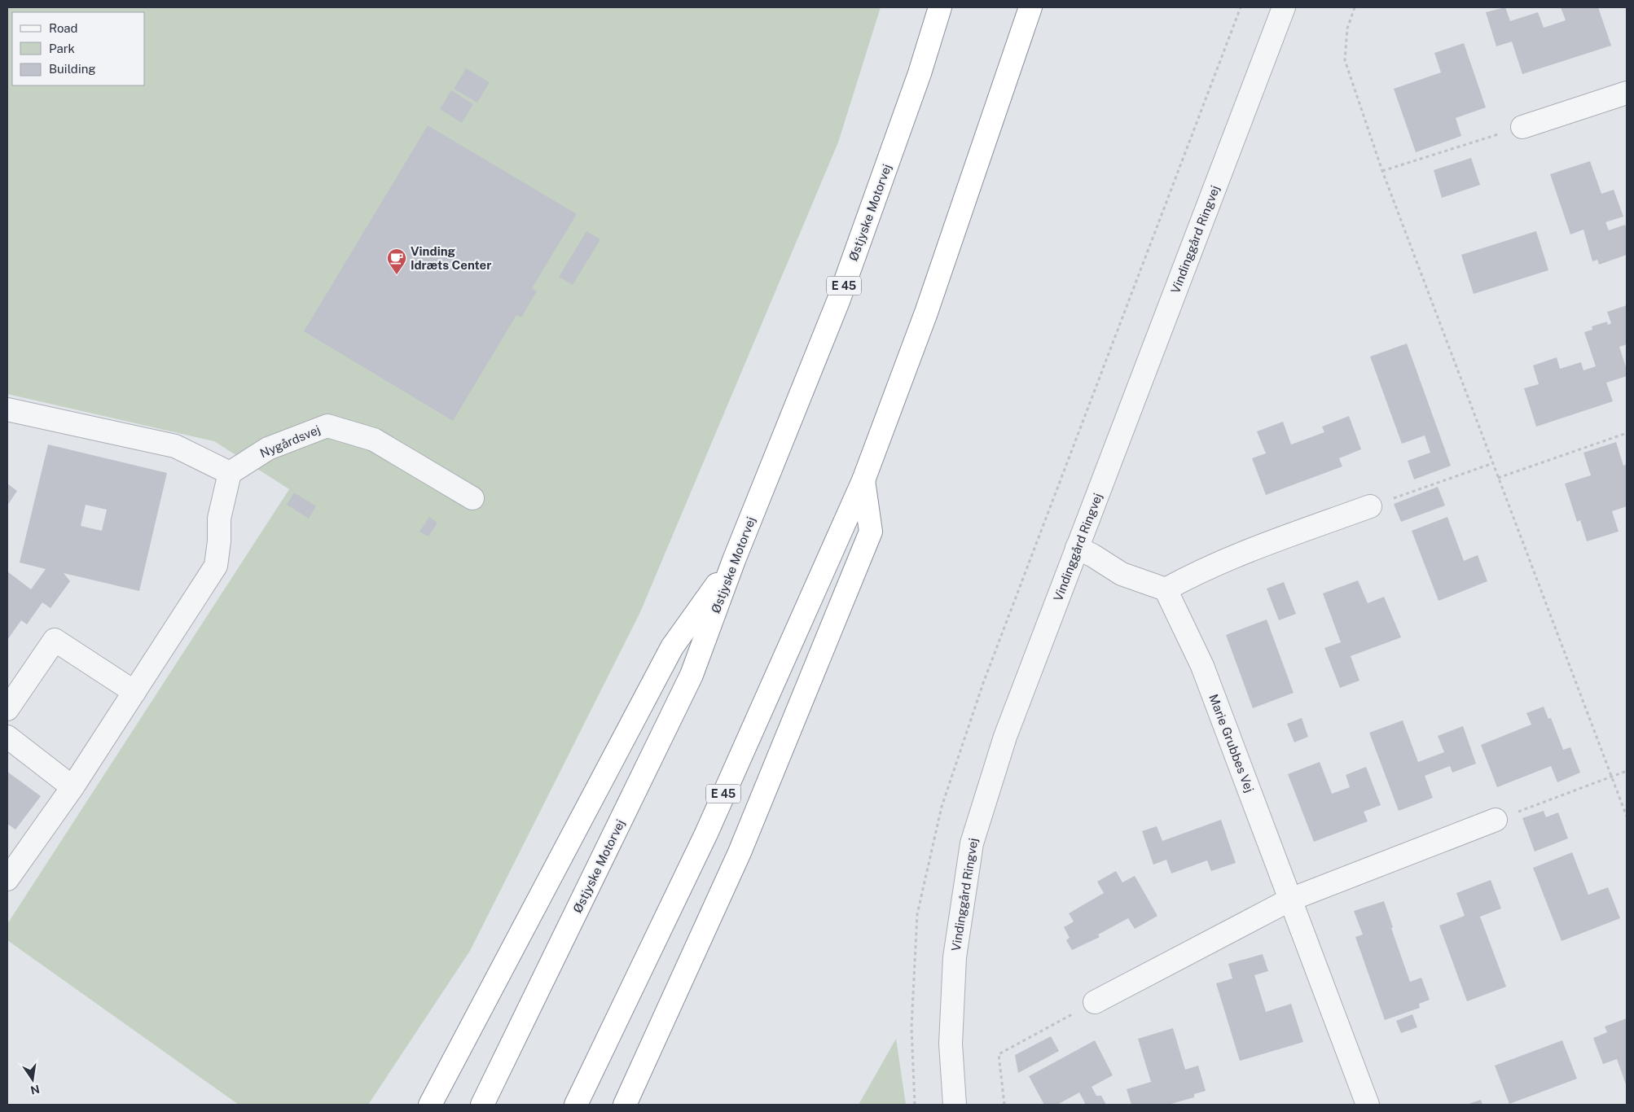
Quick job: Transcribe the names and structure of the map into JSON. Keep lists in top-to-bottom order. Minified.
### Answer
{"streets":{"highway":["Østjyske Motorvej","E 45"],"street":["Vindinggård Ringvej","Nygårdsvej","Marie Grubbes Vej"]},"places":{"cafe":["Vinding Idræts Center"]},"legend":["Road","Park","Building"],"north":"bottom"}
